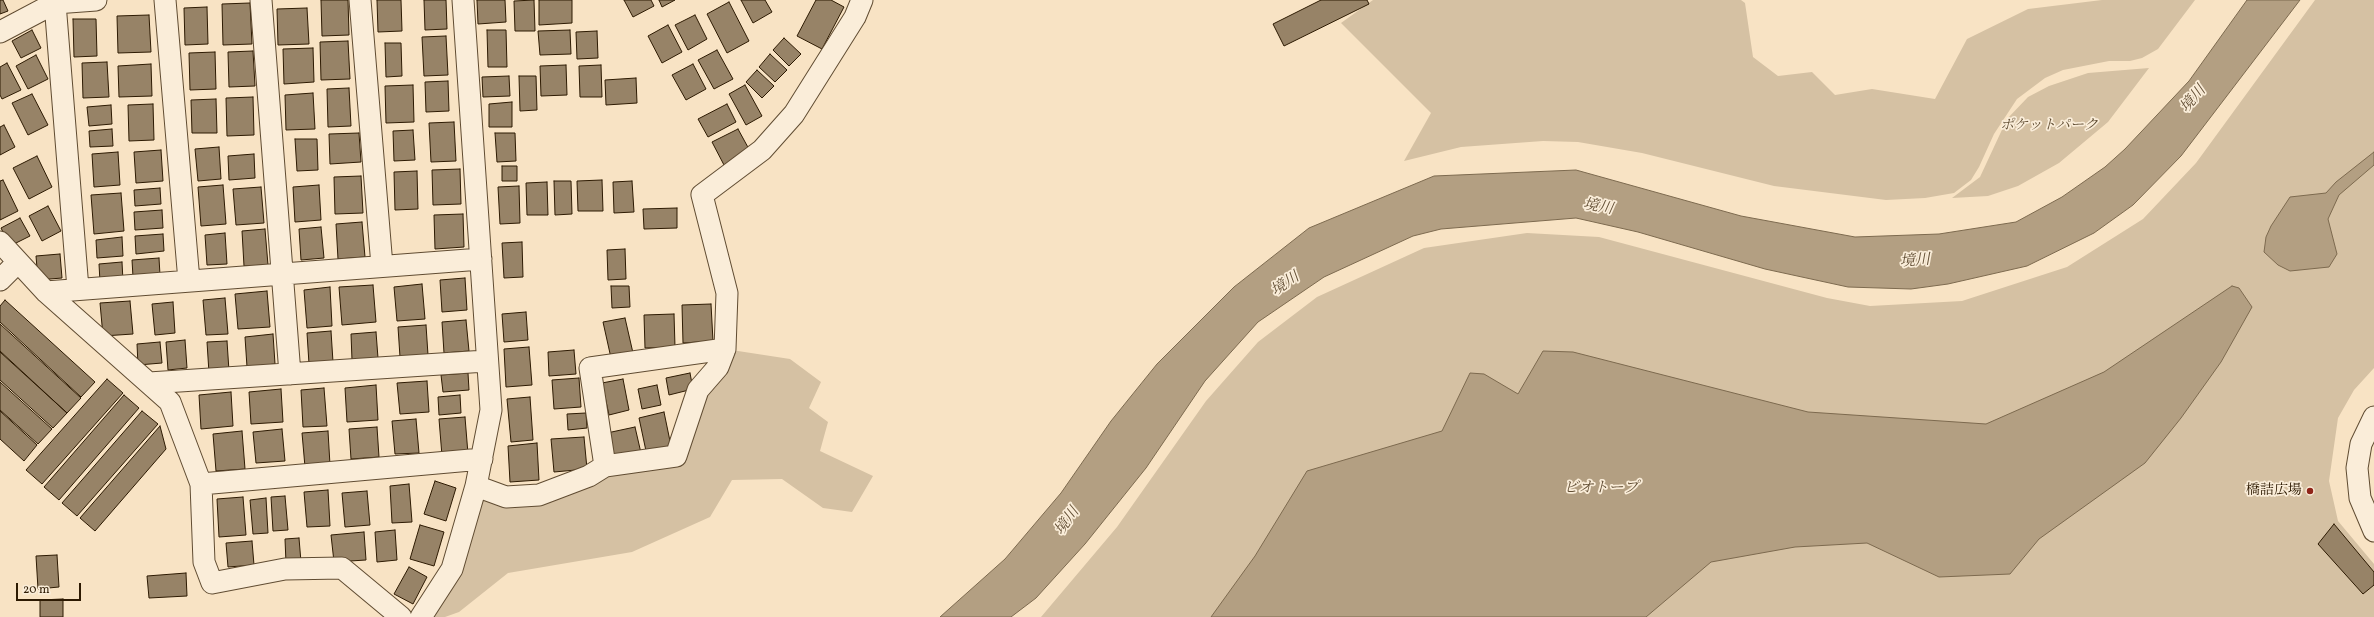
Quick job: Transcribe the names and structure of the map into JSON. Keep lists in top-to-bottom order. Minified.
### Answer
{"water":["境川","ビオトープ"],"parks":["ポケットパーク"],"places":["橋詰広場"],"scale_bar":"20 m"}
